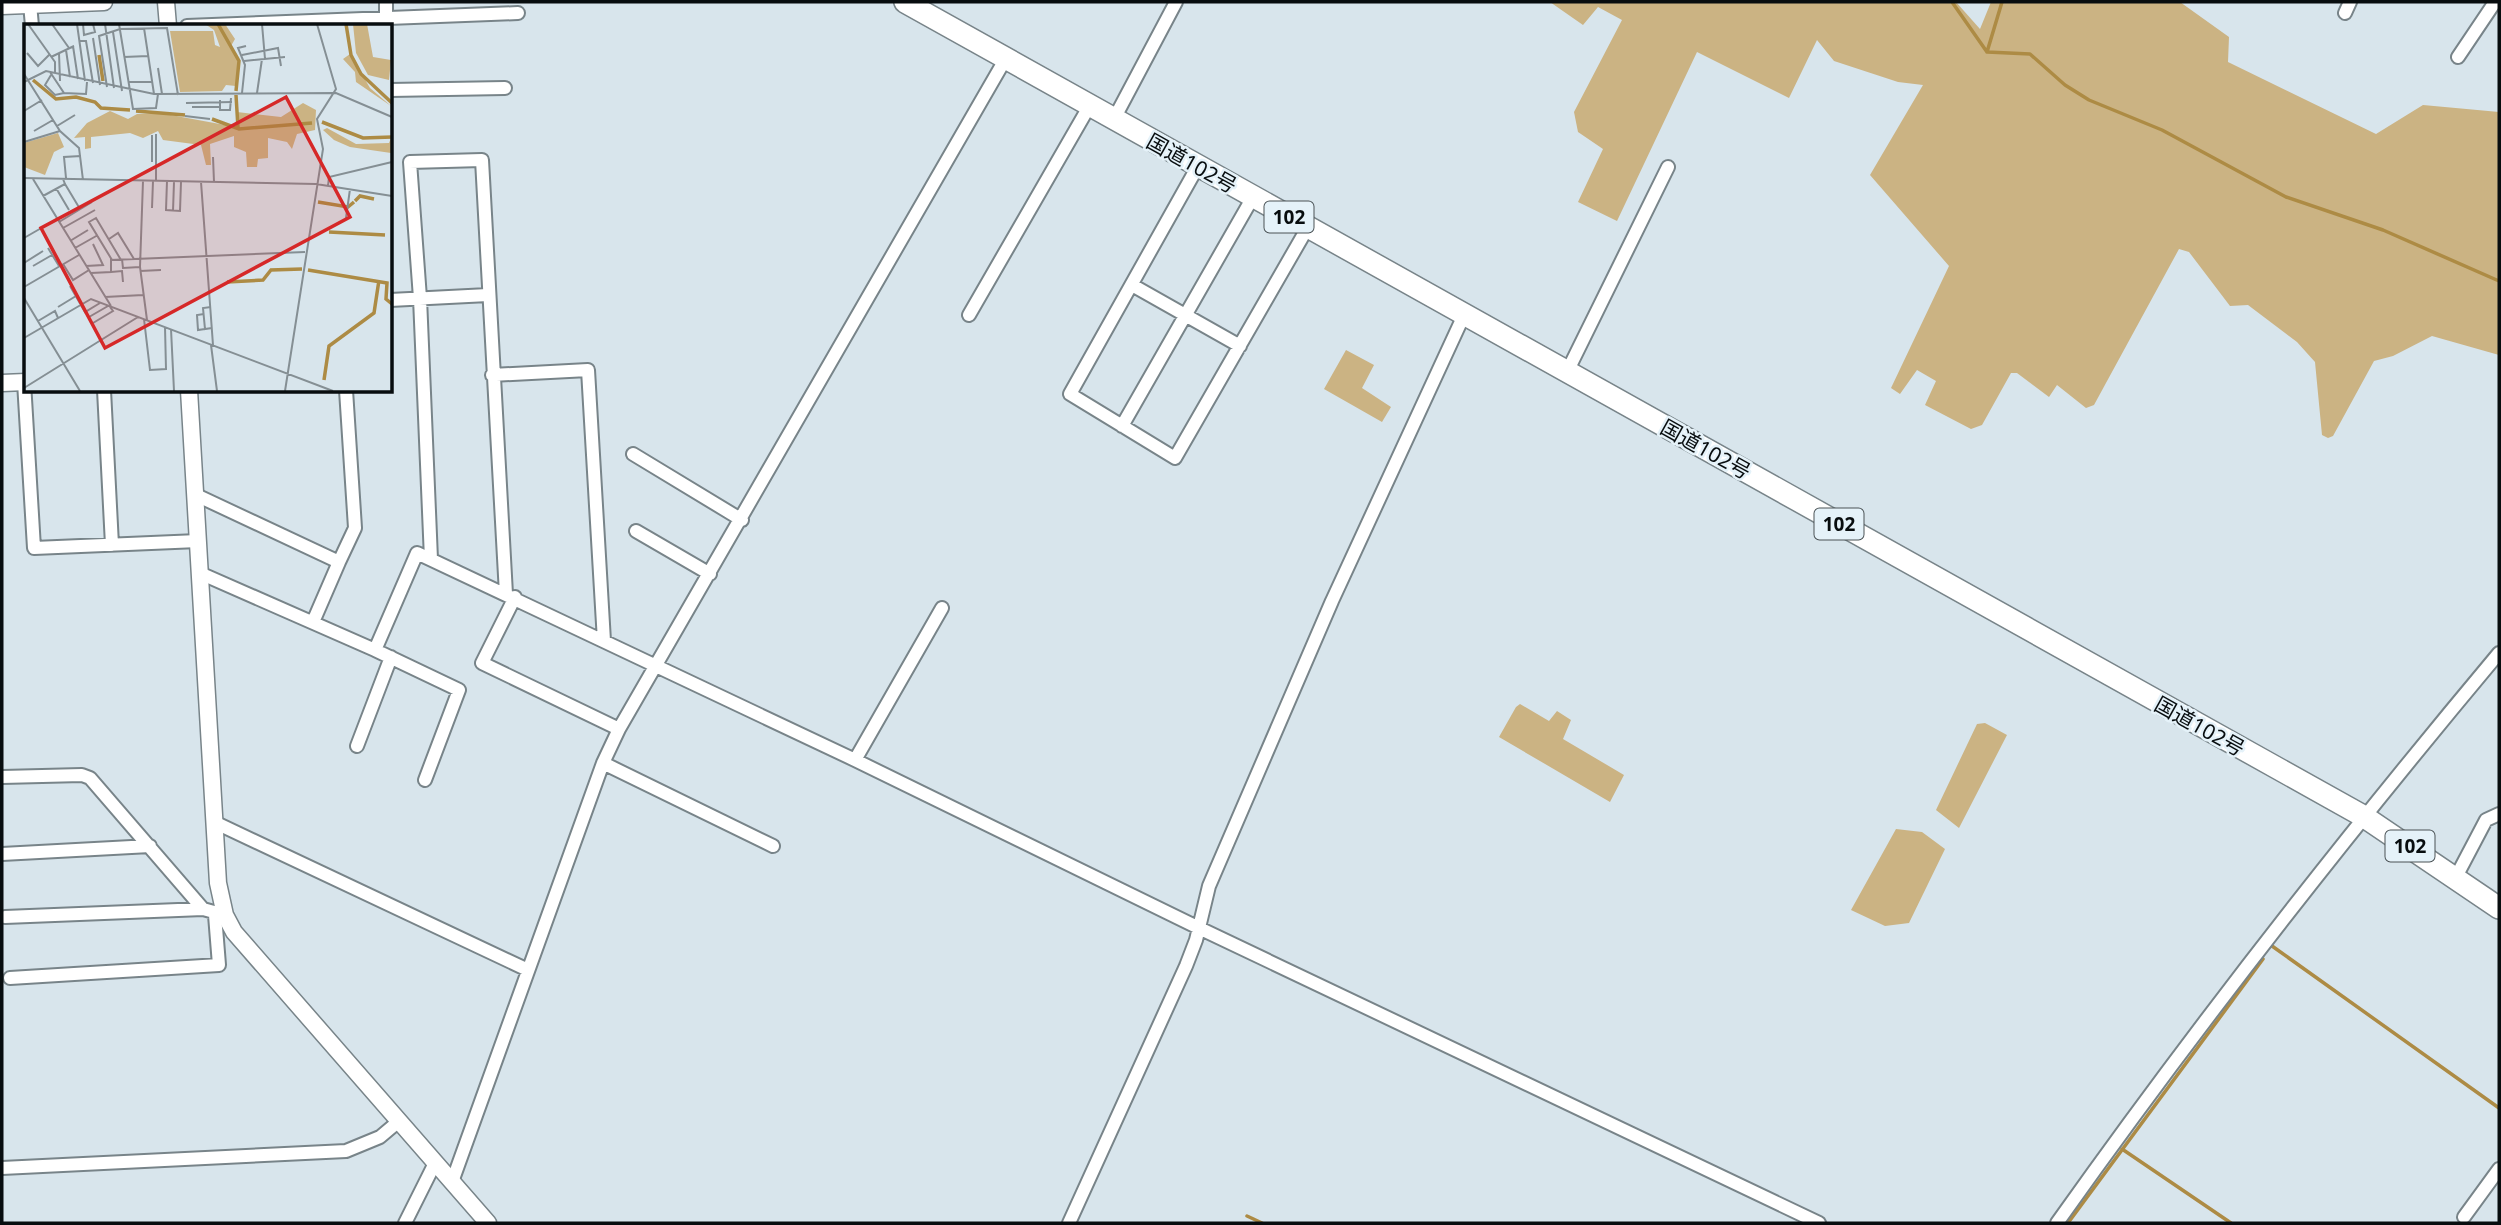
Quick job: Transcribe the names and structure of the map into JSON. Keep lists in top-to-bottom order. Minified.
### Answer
{"streets":{"highway":["国道102号","102"]}}
